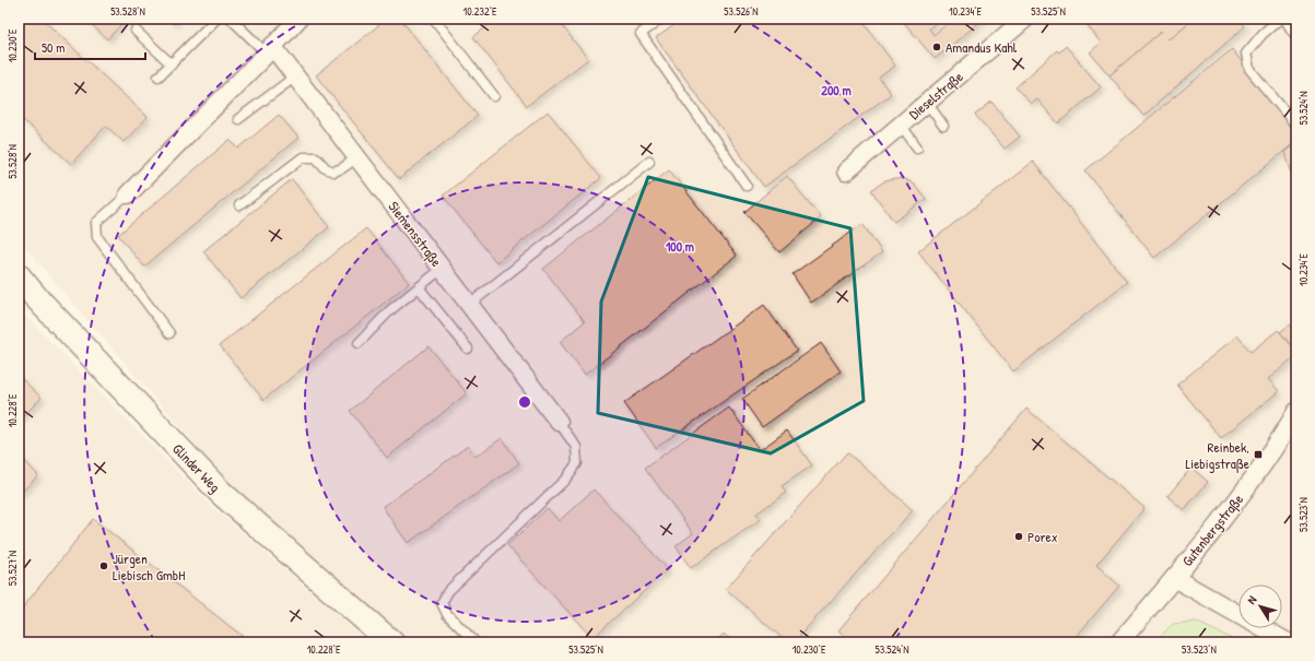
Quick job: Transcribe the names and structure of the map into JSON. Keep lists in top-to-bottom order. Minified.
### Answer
{"streets":{"main road":["Glinder Weg"],"street":["Dieselstraße","Siemensstraße","Gutenbergstraße"]},"places":{"other":["Amandus Kahl","Porex","Jürgen Liebisch GmbH"],"transit":["Reinbek, Liebigstraße"]},"scale_bar":"50 m","north":"top left","coordinates":["53.528°N","10.232°E","53.526°N","10.234°E","53.525°N","10.230°E","53.524°N","10.228°E","53.523°N","53.527°N"],"rings":["200 m","100 m"]}
